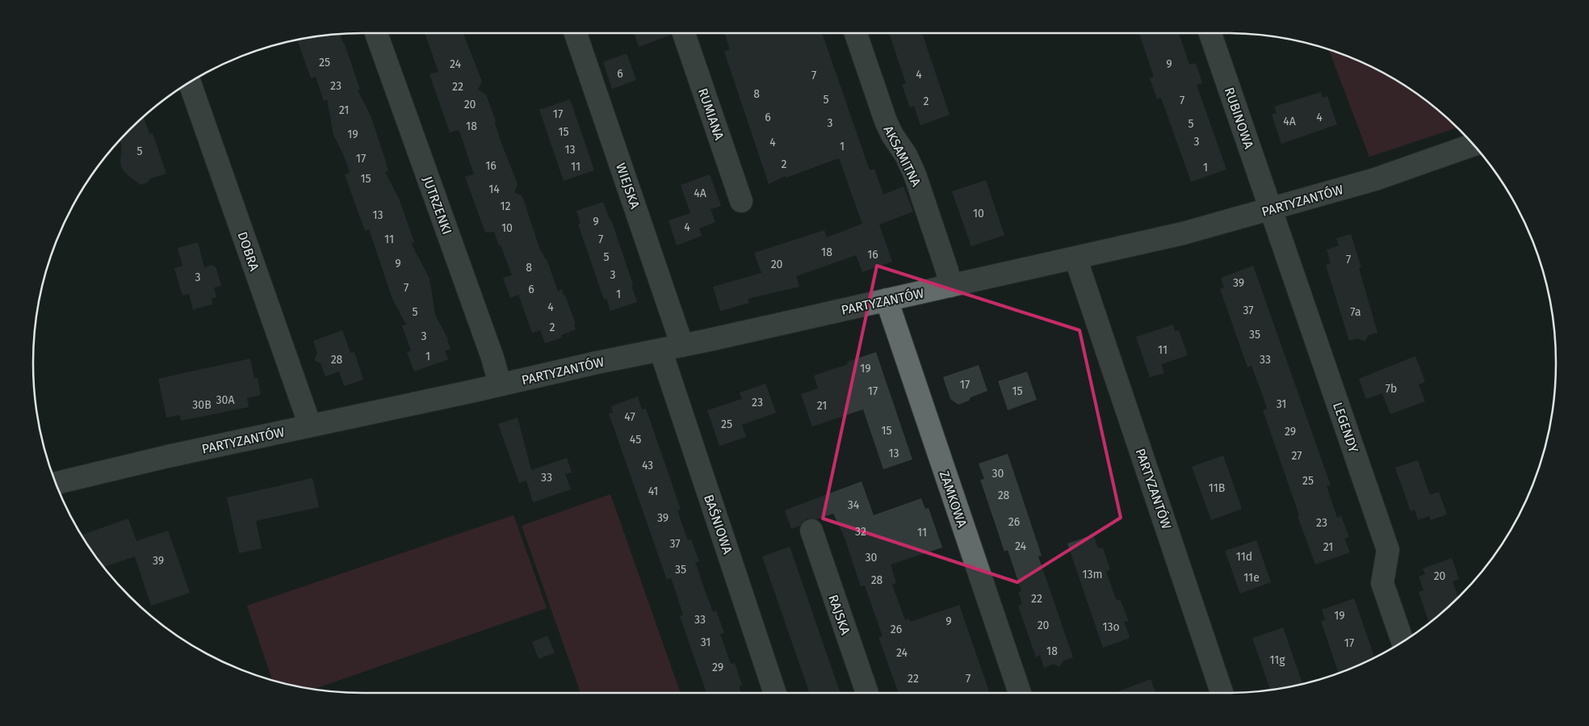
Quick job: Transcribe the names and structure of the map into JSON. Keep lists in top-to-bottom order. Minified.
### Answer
{"streets":{"street":["RUMIANA","RUBINOWA","AKSAMITNA","WIEJSKA","PARTYZANTÓW","JUTRZENKI","DOBRA","LEGENDY","ZAMKOWA","BAŚNIOWA","RAJSKA"]},"crossings":[["RUBINOWA","PARTYZANTÓW"],["RUBINOWA","LEGENDY"],["AKSAMITNA","PARTYZANTÓW"],["WIEJSKA","PARTYZANTÓW"],["PARTYZANTÓW","JUTRZENKI"],["PARTYZANTÓW","DOBRA"],["PARTYZANTÓW","LEGENDY"],["PARTYZANTÓW","ZAMKOWA"],["PARTYZANTÓW","BAŚNIOWA"]],"house_numbers":["25","24","9","6","4","7","23","22","8","5","7","2","20","21","17","6","4","4A","3","5","18","15","19","3","4","1","13","5","17","2","16","11","1","15","14","4A","12","10","13","9","4","10","11","7","18","16","5","7","9","20","8","3","3","39","7","6","1","4","37","5","7a","2","35","3","11","1","28","33","19","17","7b","17","15","30A","23","31","30B","21","47","25","15","29","45","13","27","43","30","33","25","11B","41","28","34","39","26","23","32","11","37","24","21","11d","30","39","35","13m","20","11e","28","22","19","33","9","20","13o","26","31","17","18","24","11g","29","22","7"]}
